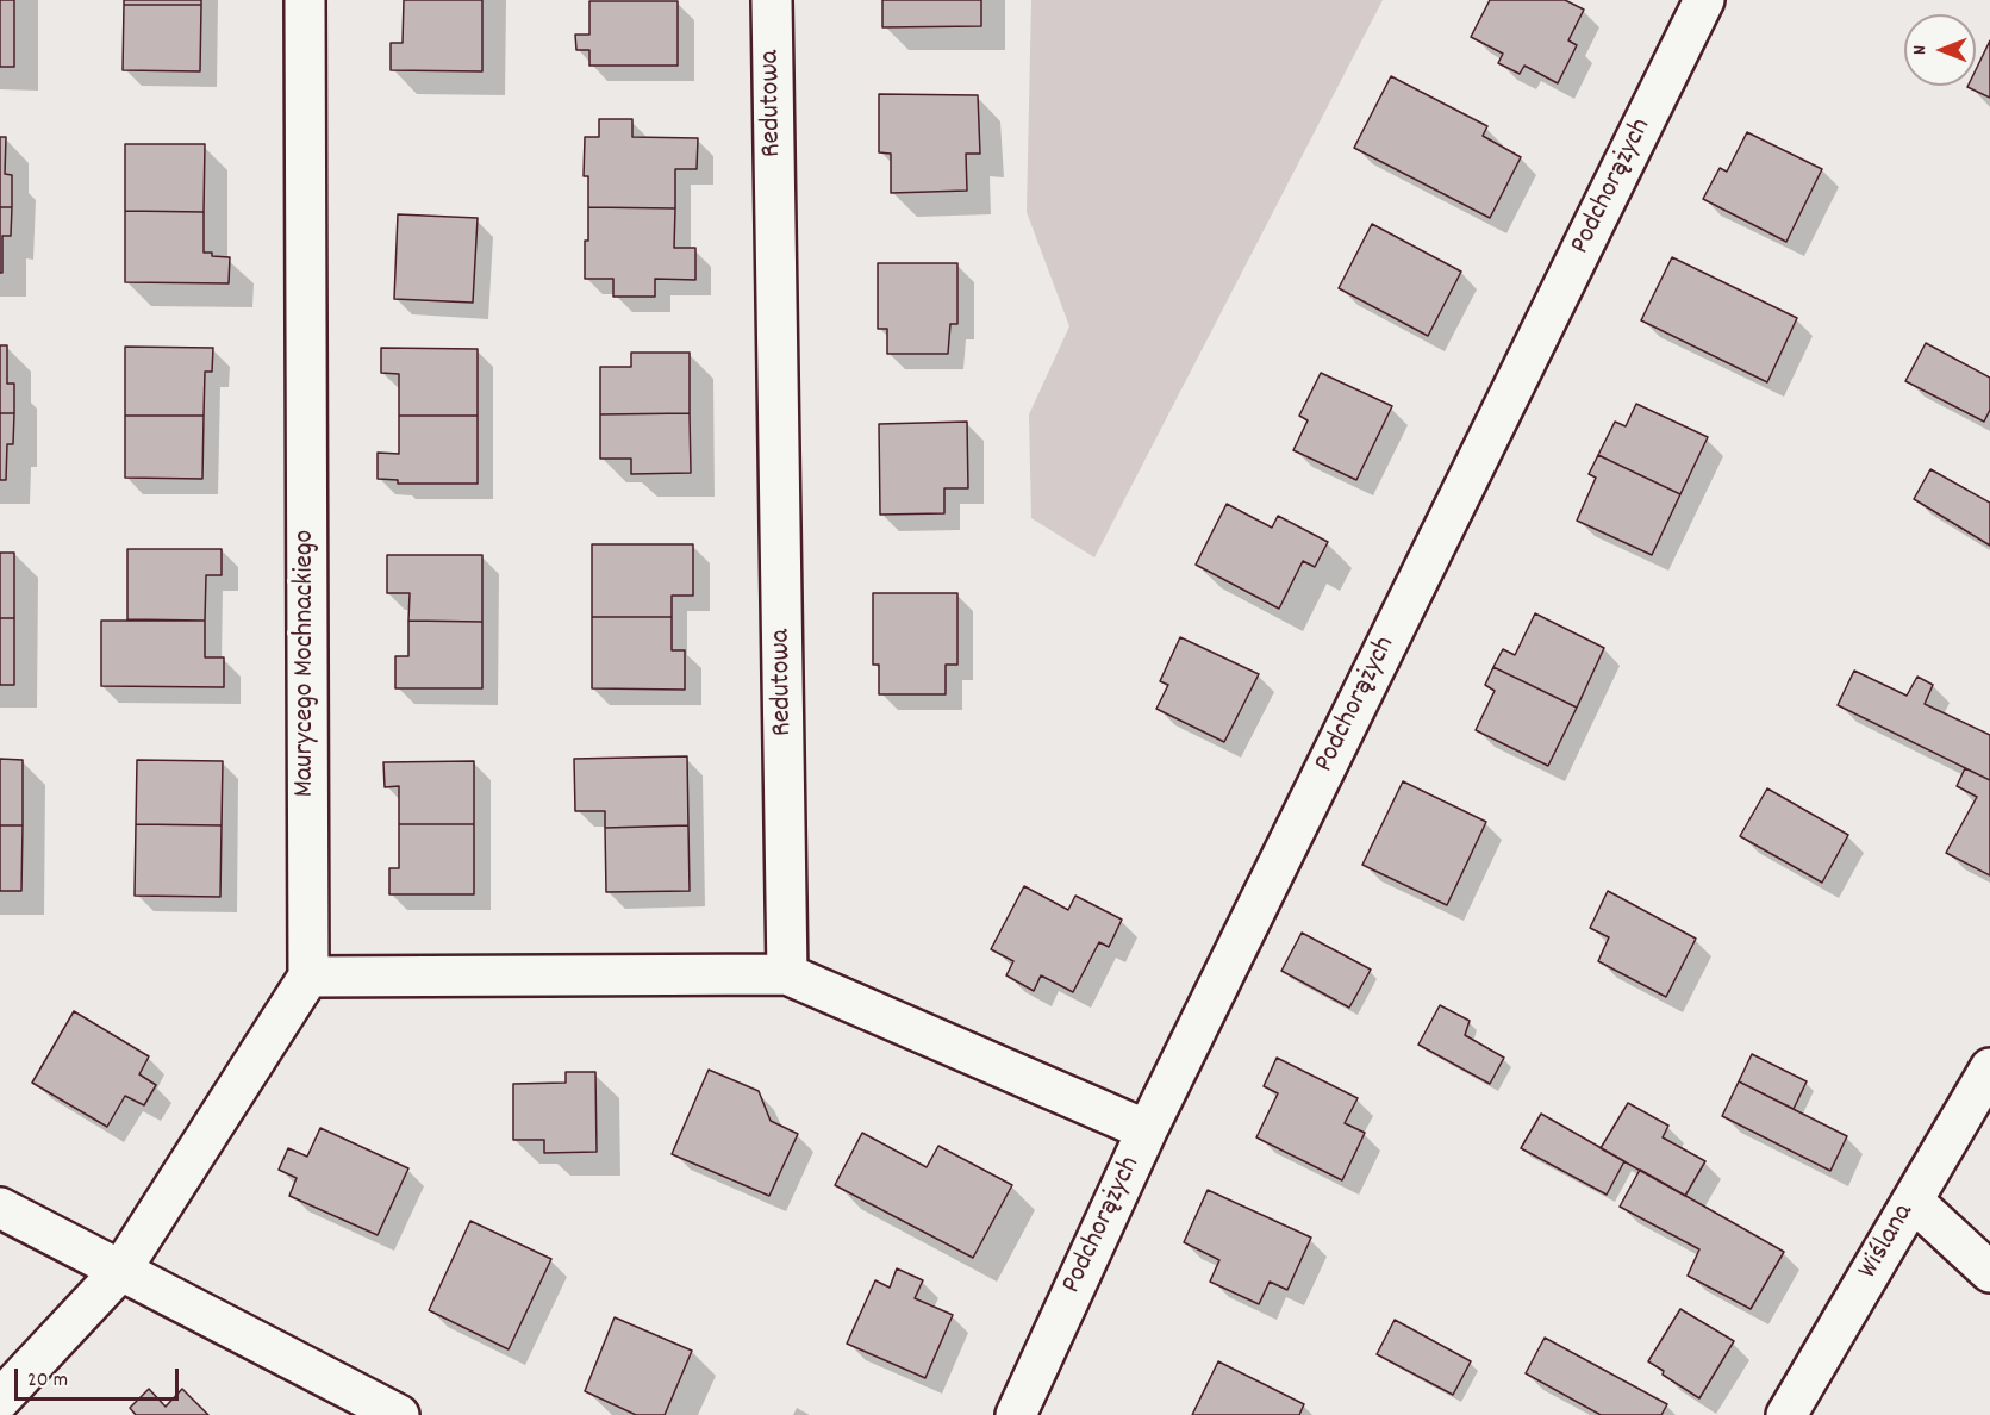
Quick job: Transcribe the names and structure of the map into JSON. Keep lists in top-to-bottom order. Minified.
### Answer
{"streets":{"street":["Redutowa","Podchorążych","Maurycego Mochnackiego","Wiślana"]},"scale_bar":"20 m","north":"left"}
